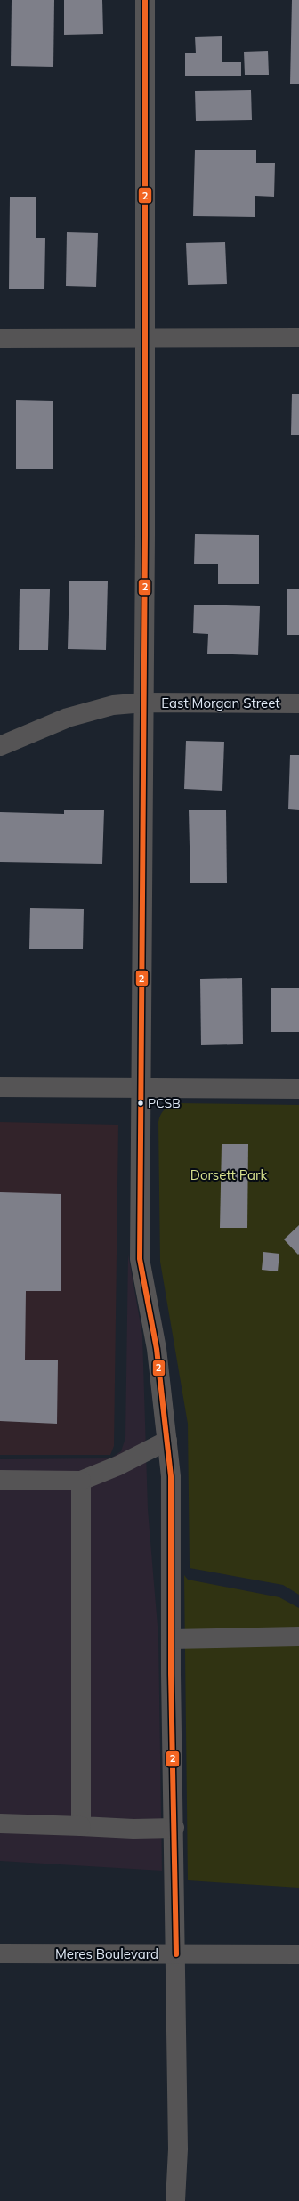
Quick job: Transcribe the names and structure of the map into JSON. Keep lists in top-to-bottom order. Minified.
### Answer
{"streets":{"street":["East Morgan Street","Meres Boulevard"]},"parks":["Dorsett Park"],"places":["PCSB"],"lines":["transit line 2"]}
